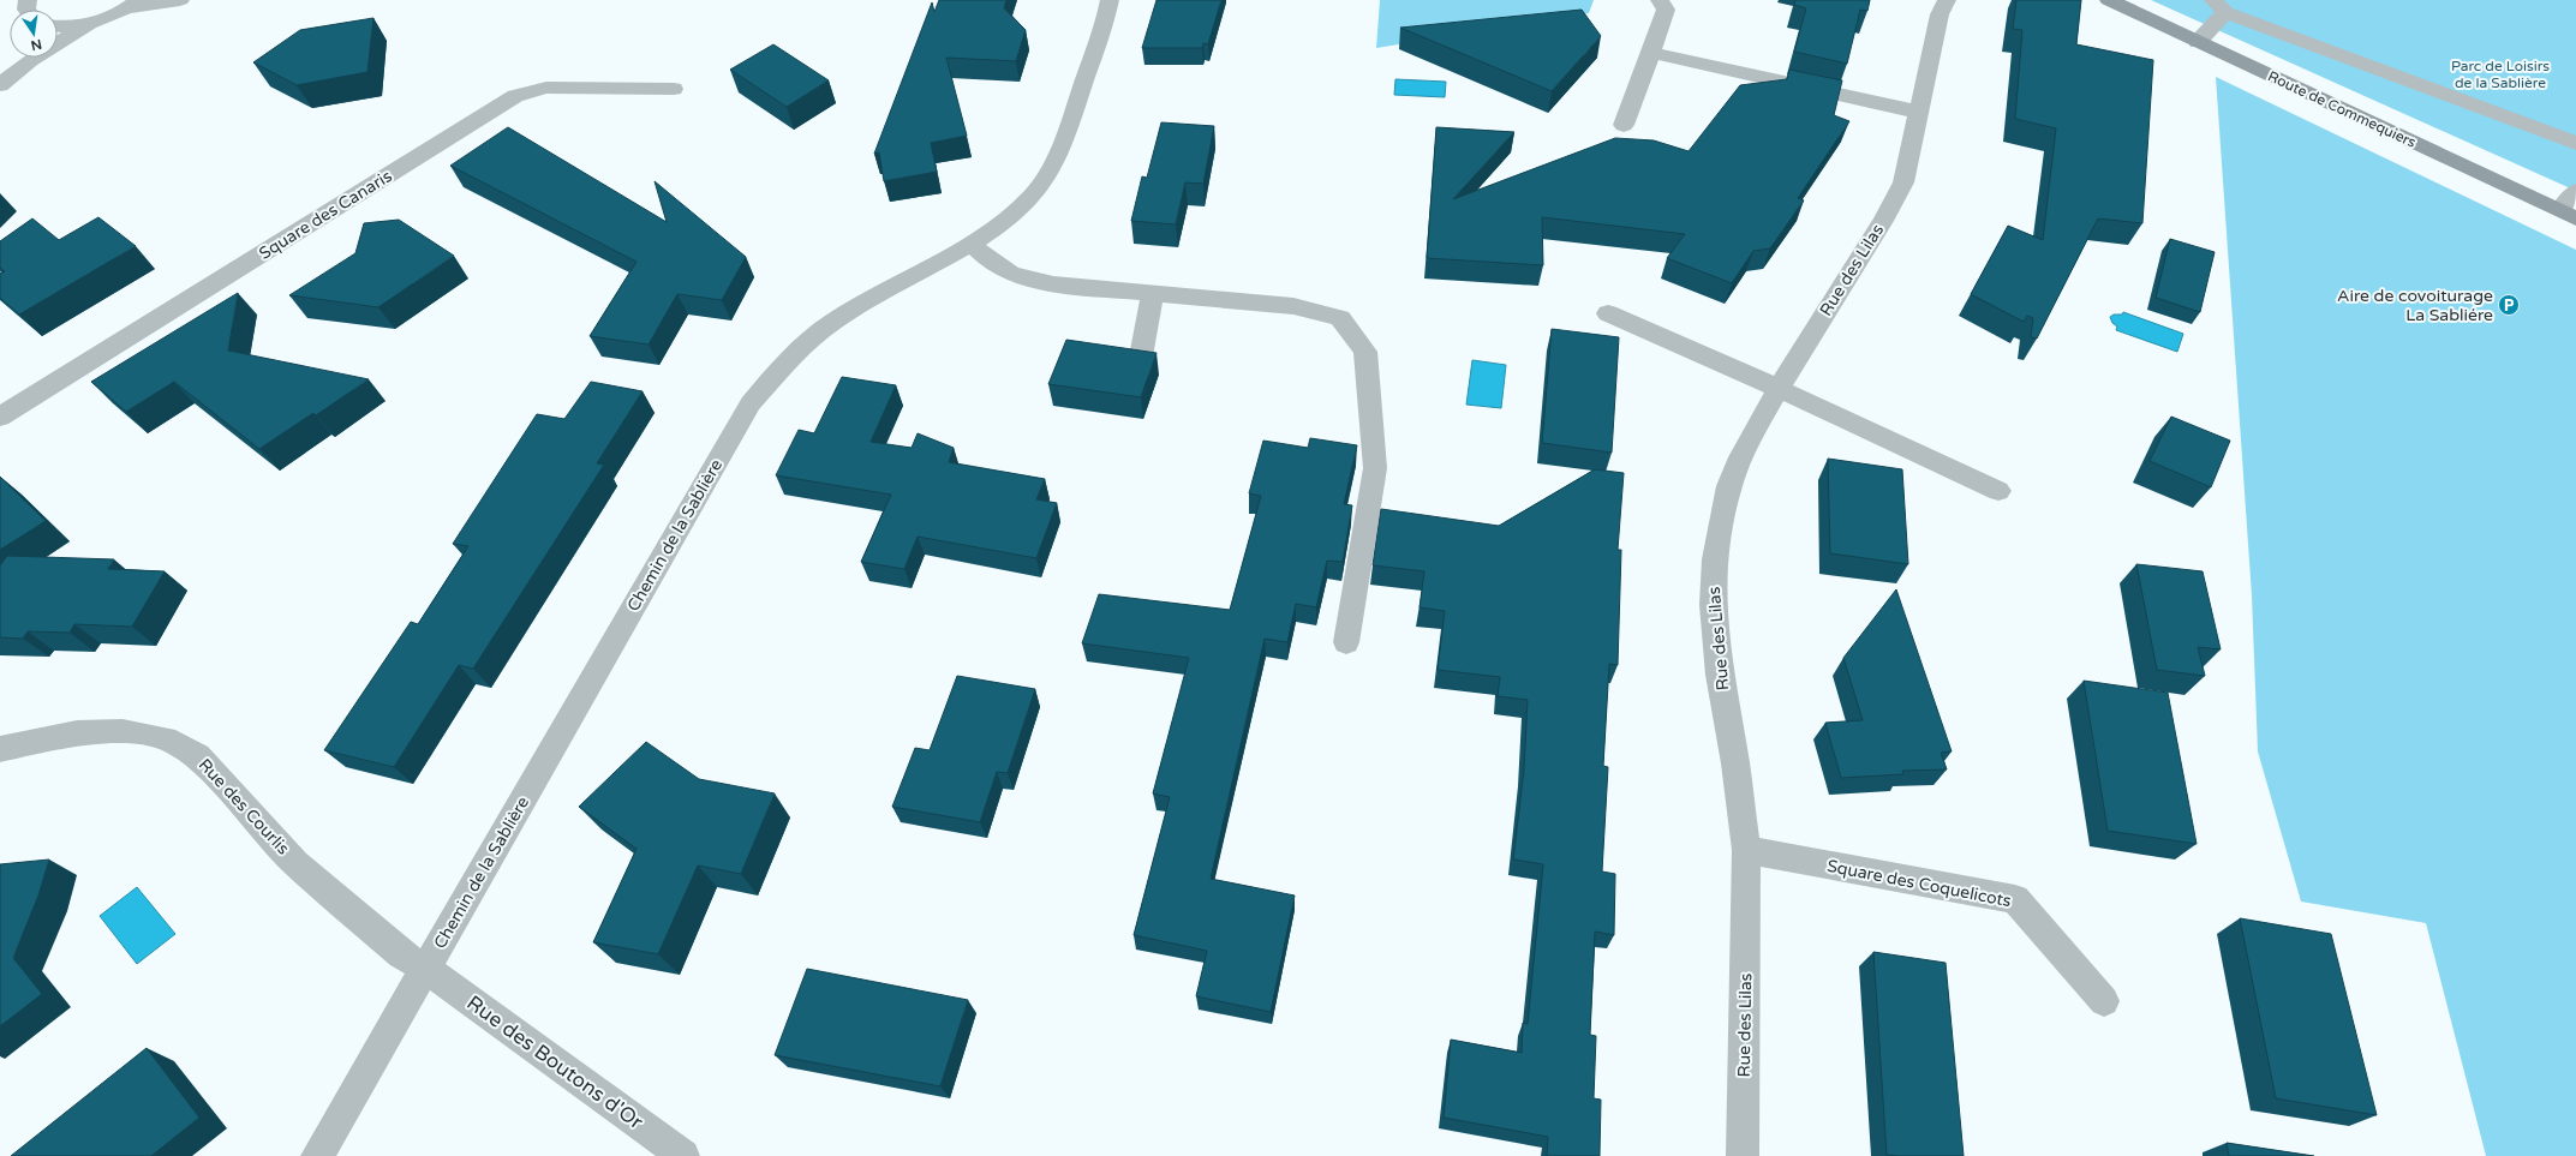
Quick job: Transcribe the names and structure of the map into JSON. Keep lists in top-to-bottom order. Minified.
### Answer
{"streets":{"street":["Route de Commequiers","Square des Canaris","Rue des Lilas","Chemin de la Sablière","Rue des Courlis","Square des Coquelicots","Rue des Boutons d'Or"]},"crossings":[["Rue des Lilas","Square des Coquelicots"],["Chemin de la Sablière","Rue des Courlis"],["Chemin de la Sablière","Rue des Boutons d'Or"],["Rue des Courlis","Rue des Boutons d'Or"]],"parks":["Parc de Loisirs de la Sablière"],"places":{"parking":["Aire de covoiturage La Sabliére"]},"north":"bottom"}
